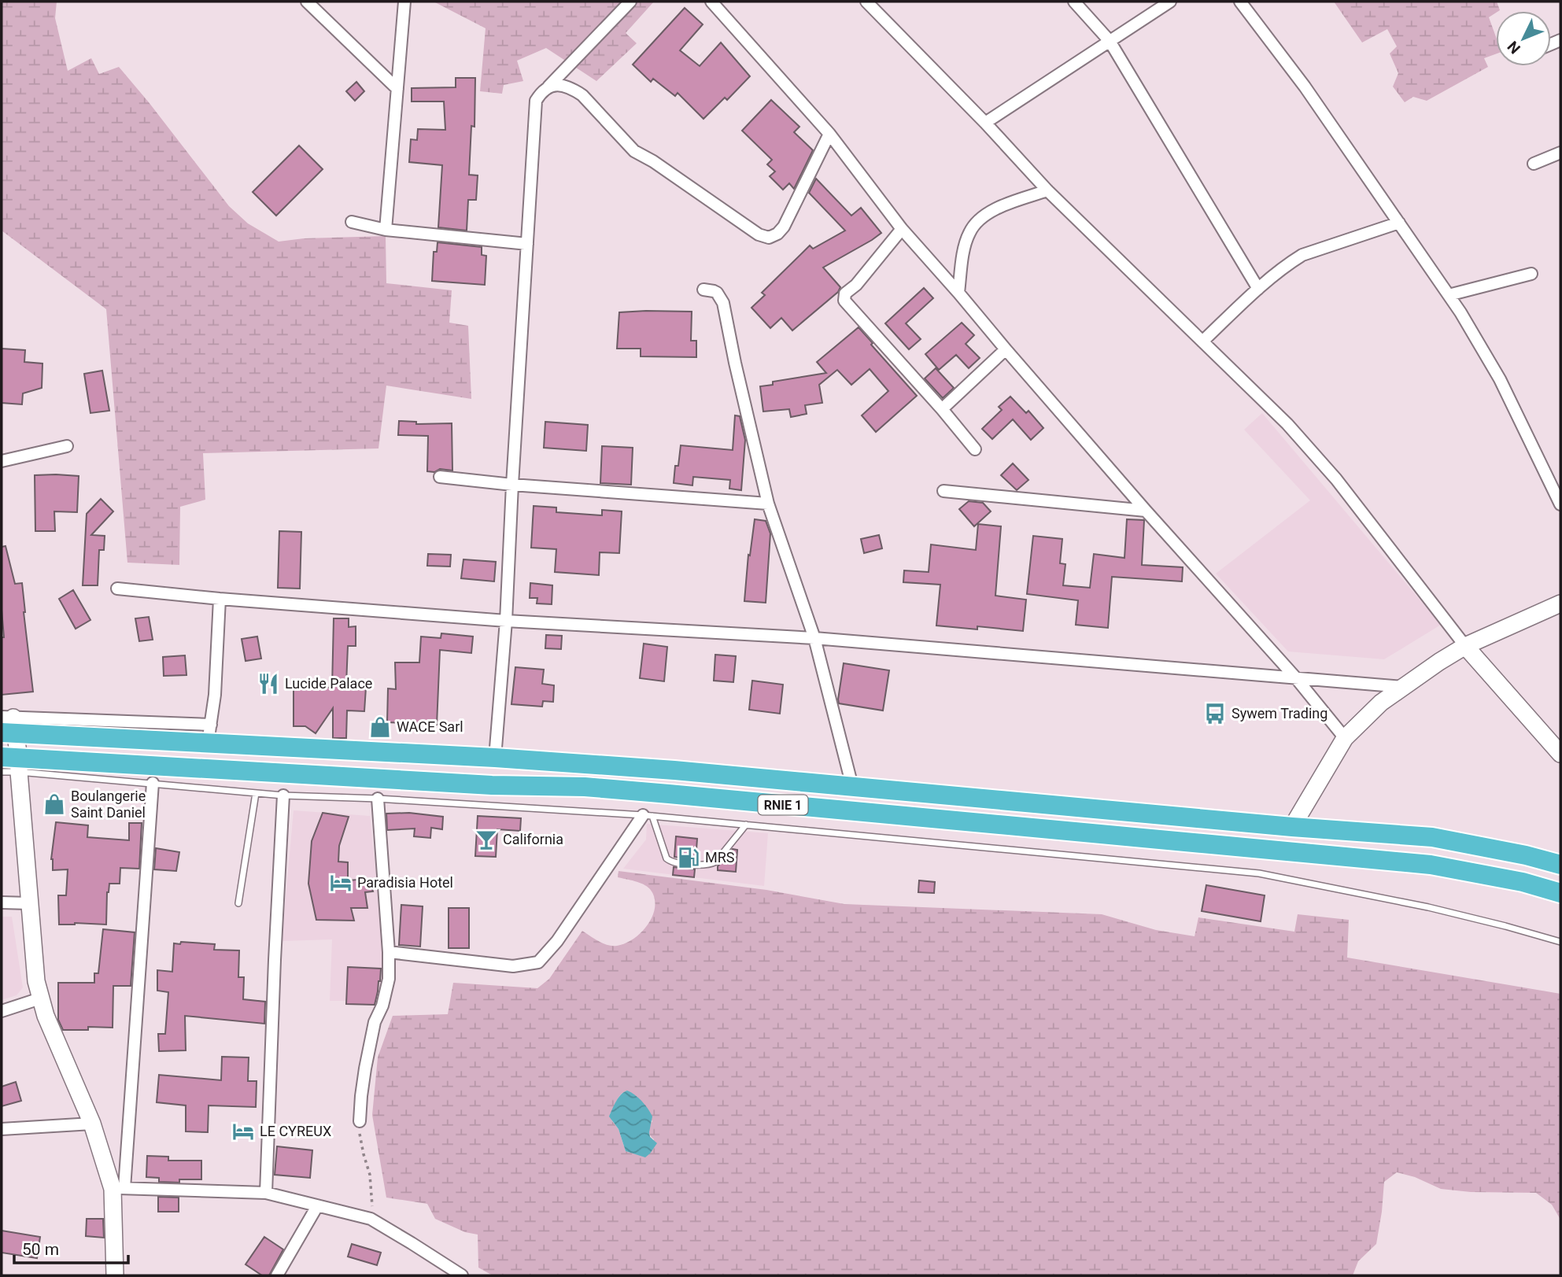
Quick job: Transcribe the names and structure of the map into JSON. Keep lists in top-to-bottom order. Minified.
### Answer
{"streets":{"highway":["RNIE 1"]},"places":{"restaurant":["Lucide Palace"],"bus stop":["Sywem Trading"],"shop":["WACE Sarl","Boulangerie Saint Daniel"],"bar":["California"],"fuel station":["MRS"],"hotel":["Paradisia Hotel","LE CYREUX"]},"scale_bar":"50 m","north":"bottom left"}
